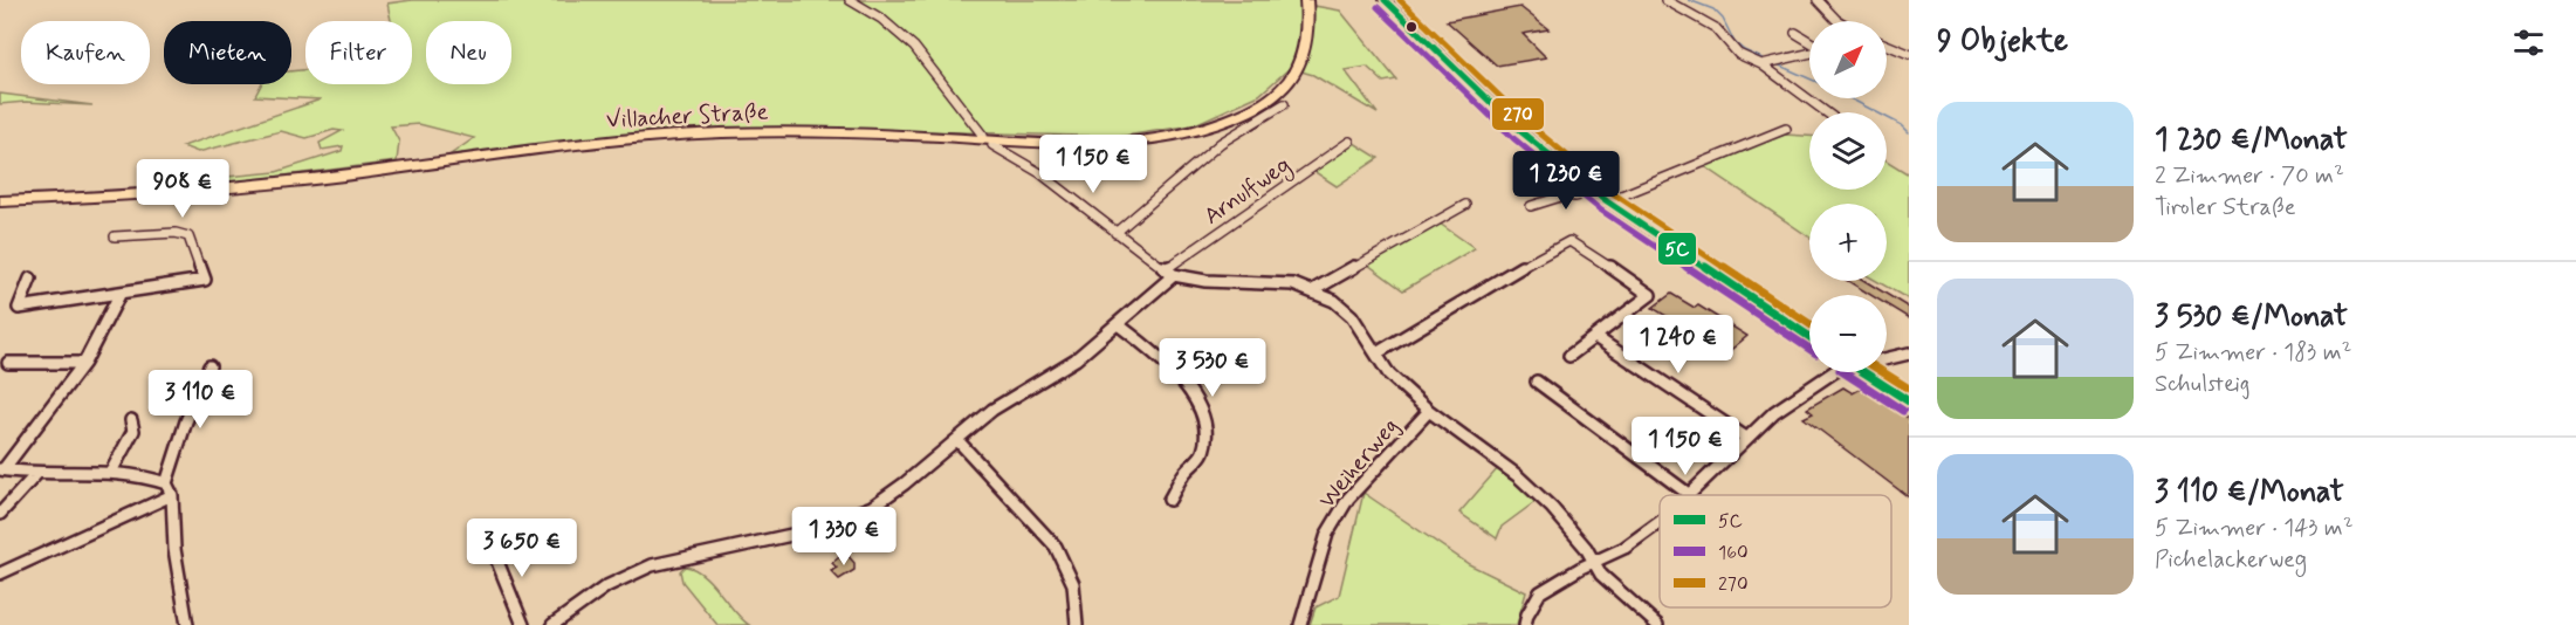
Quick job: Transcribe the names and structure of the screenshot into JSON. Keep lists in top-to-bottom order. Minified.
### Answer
{"streets":{"main road":["Villacher Straße"],"street":["Arnulfweg","Weiherweg"]},"lines":["transit line 5C","transit line 270","transit line 160"],"legend":["5C","160","270"],"north":"top right","page":{"heading":"9 Objekte","map_buttons":["+","−"],"chip":["Kaufen","Mieten","Filter","Neu"],"list":[{"name":"1 230 €/Monat","note":"2 Zimmer · 70 m² · Tiroler Straße"},{"name":"3 530 €/Monat","note":"5 Zimmer · 183 m² · Schulsteig"},{"name":"3 110 €/Monat","note":"5 Zimmer · 143 m² · Pichelackerweg"}],"price":["1 150 €","1 230 €","908 €","1 240 €","3 530 €","3 110 €","1 150 €","1 330 €","3 650 €"]}}
